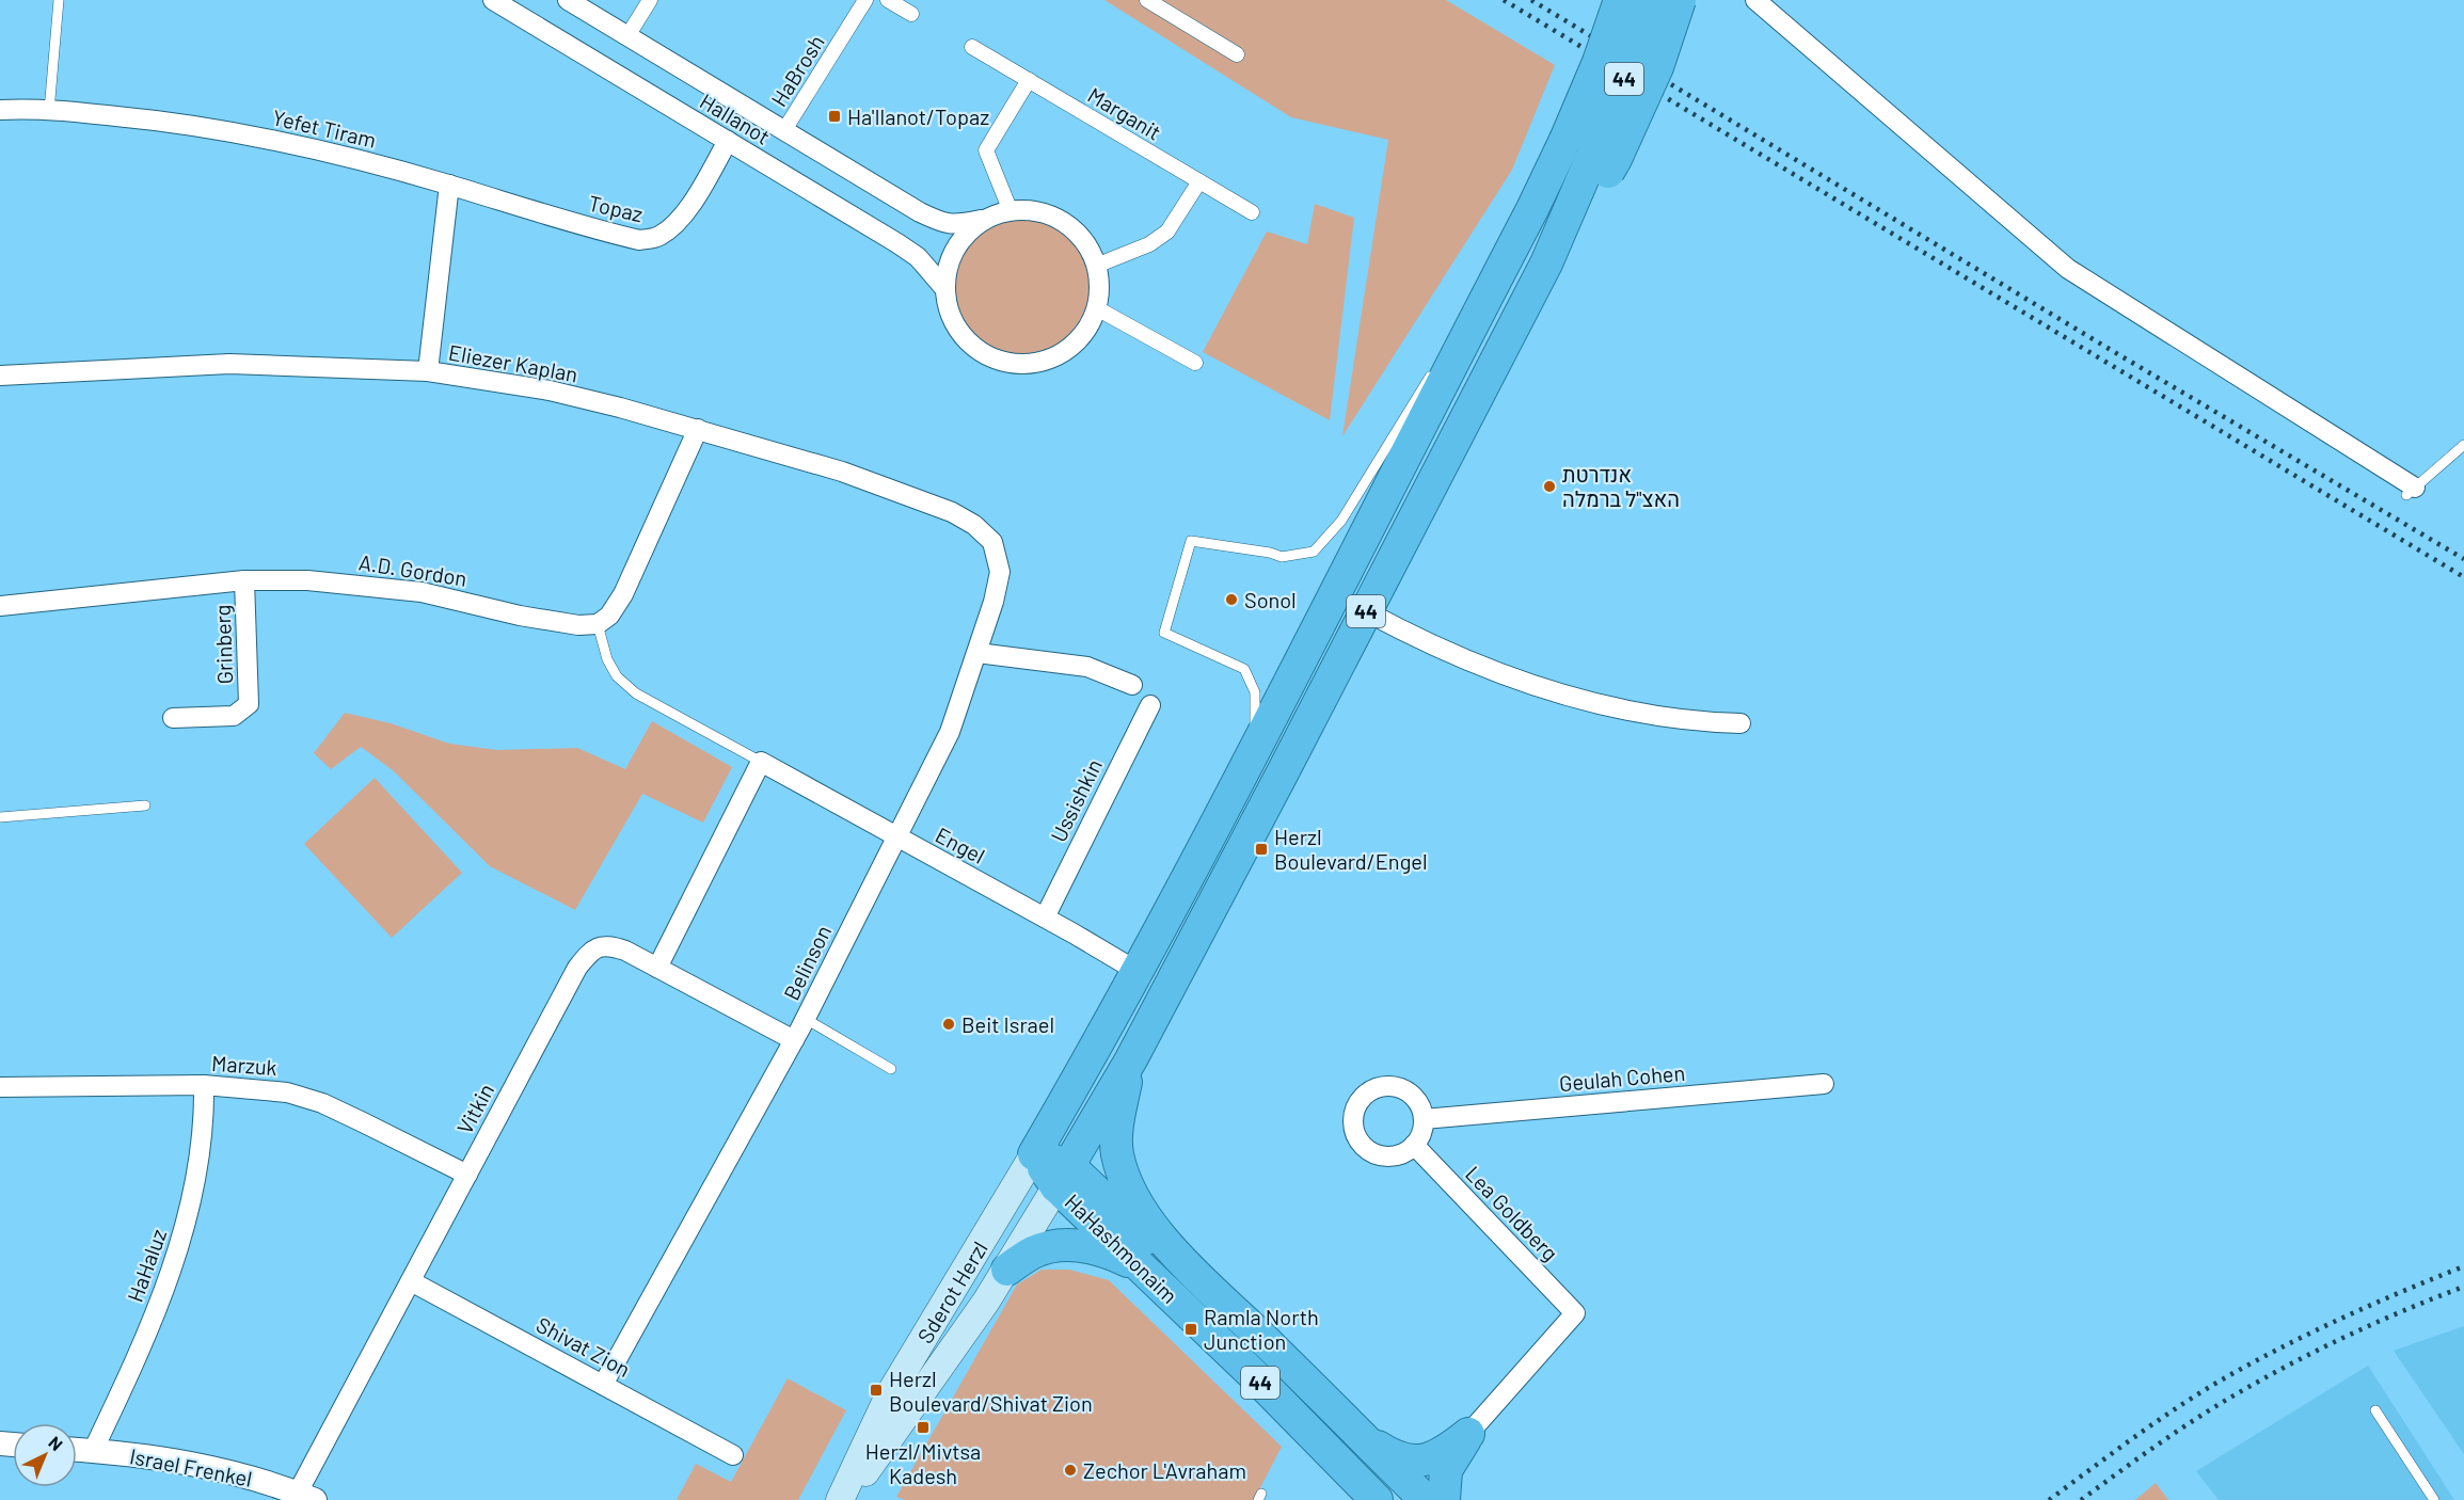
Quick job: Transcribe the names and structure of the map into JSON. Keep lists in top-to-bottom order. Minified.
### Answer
{"streets":{"highway":["44","HaHashmonaim"],"main road":["Sderot Herzl"],"street":["HaBrosh","Marganit","HaIlanot","Yefet Tiram","Topaz","Eliezer Kaplan","A.D. Gordon","Grinberg","Ussishkin","Engel","Belinson","Marzuk","Geulah Cohen","Vitkin","Lea Goldberg","HaHaluz","Shivat Zion","Israel Frenkel"]},"crossings":[["HaBrosh","HaIlanot"],["44","Engel"],["44","HaHashmonaim"],["44","Sderot Herzl"],["HaIlanot","Topaz"],["Yefet Tiram","Topaz"],["Eliezer Kaplan","Belinson"],["A.D. Gordon","Grinberg"],["A.D. Gordon","Engel"],["Ussishkin","Engel"],["Engel","Belinson"],["Belinson","Vitkin"],["Belinson","Shivat Zion"],["Marzuk","Vitkin"],["Marzuk","HaHaluz"],["Geulah Cohen","Lea Goldberg"],["Vitkin","Shivat Zion"],["Vitkin","Israel Frenkel"],["HaHashmonaim","Sderot Herzl"],["HaHaluz","Israel Frenkel"]],"places":{"transit":["Ha'Ilanot/Topaz","Herzl Boulevard/Engel","Ramla North Junction","Herzl Boulevard/Shivat Zion","Herzl/Mivtsa Kadesh"],"other":["אנדרטת האצ\"ל ברמלה","Sonol","Beit Israel","Zechor L'Avraham"]},"north":"top right"}
